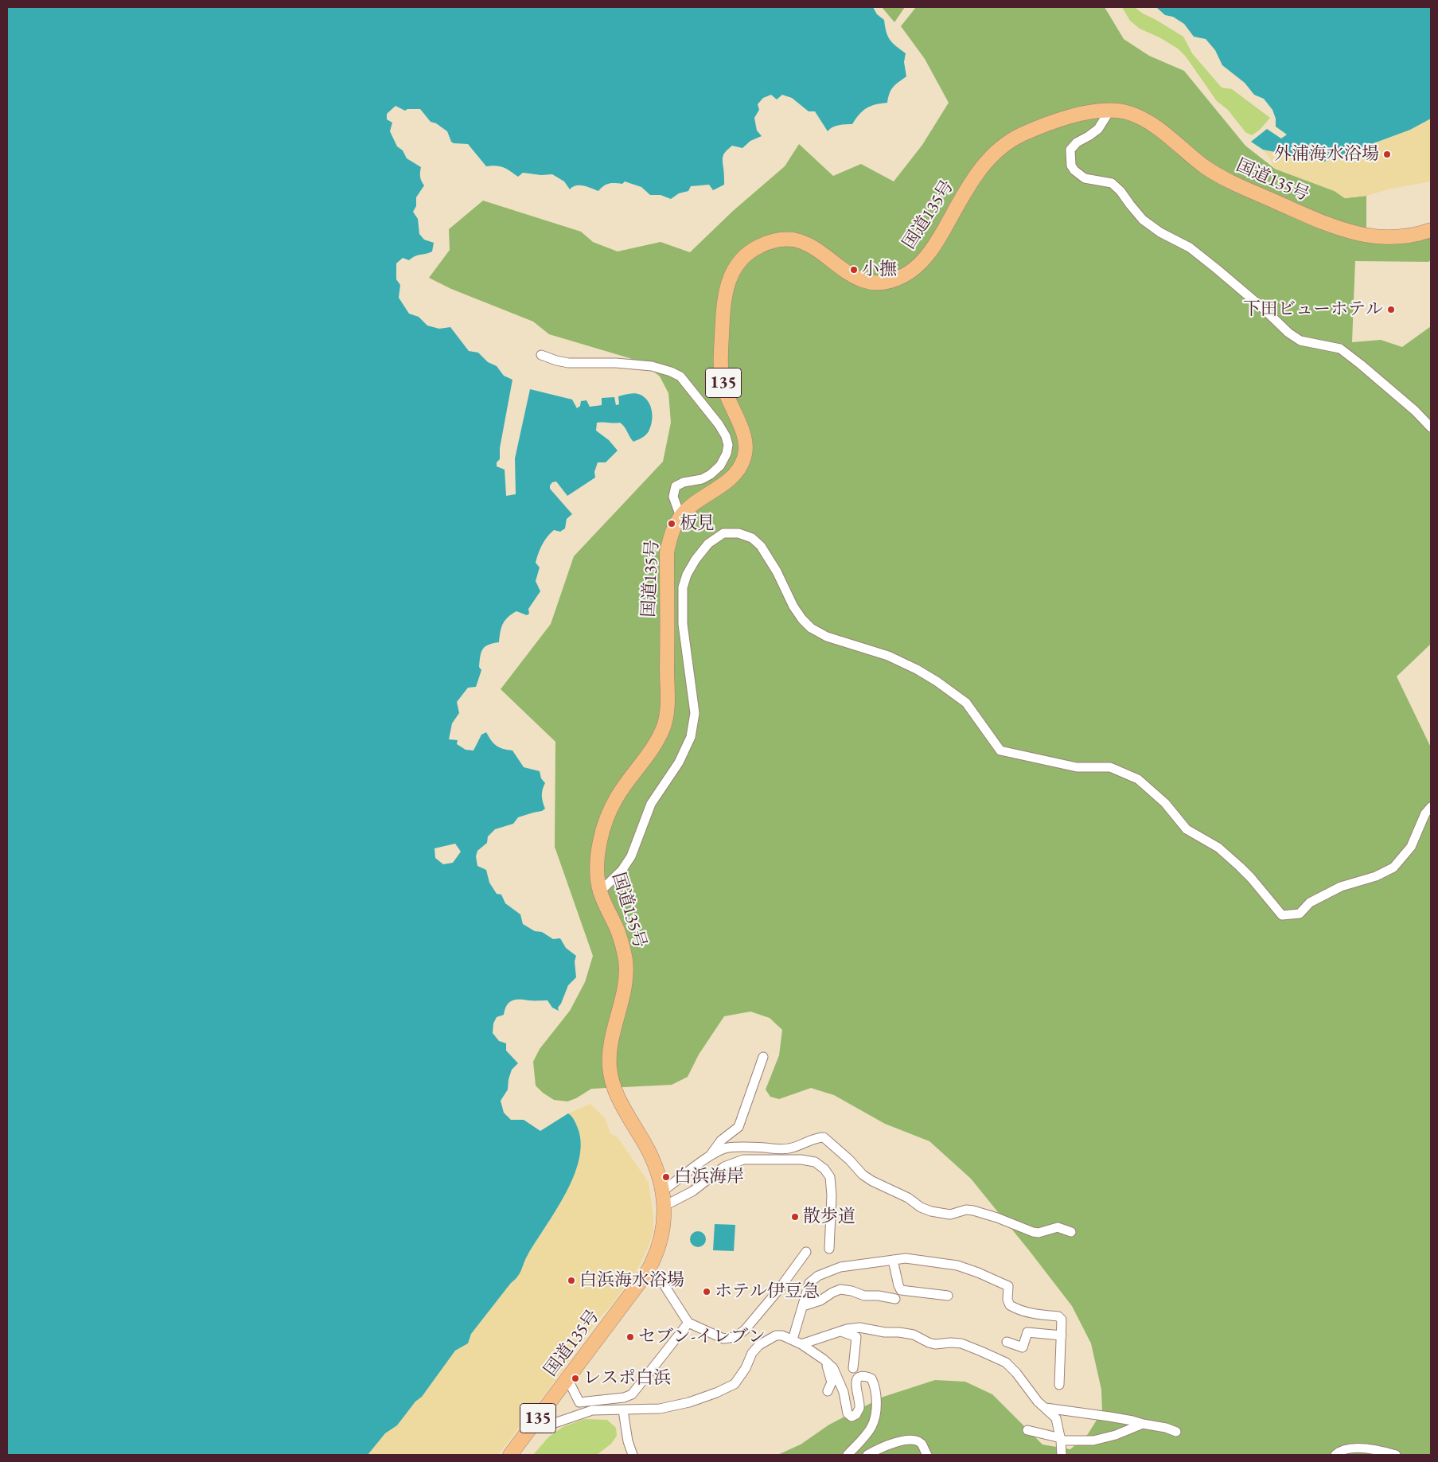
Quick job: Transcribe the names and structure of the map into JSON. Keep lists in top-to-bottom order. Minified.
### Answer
{"streets":{"highway":["国道135号","135"]},"places":["外浦海水浴場","小撫","下田ビューホテル","板見","白浜海岸","散歩道","白浜海水浴場","ホテル伊豆急","セブン-イレブン","レスポ白浜"]}
